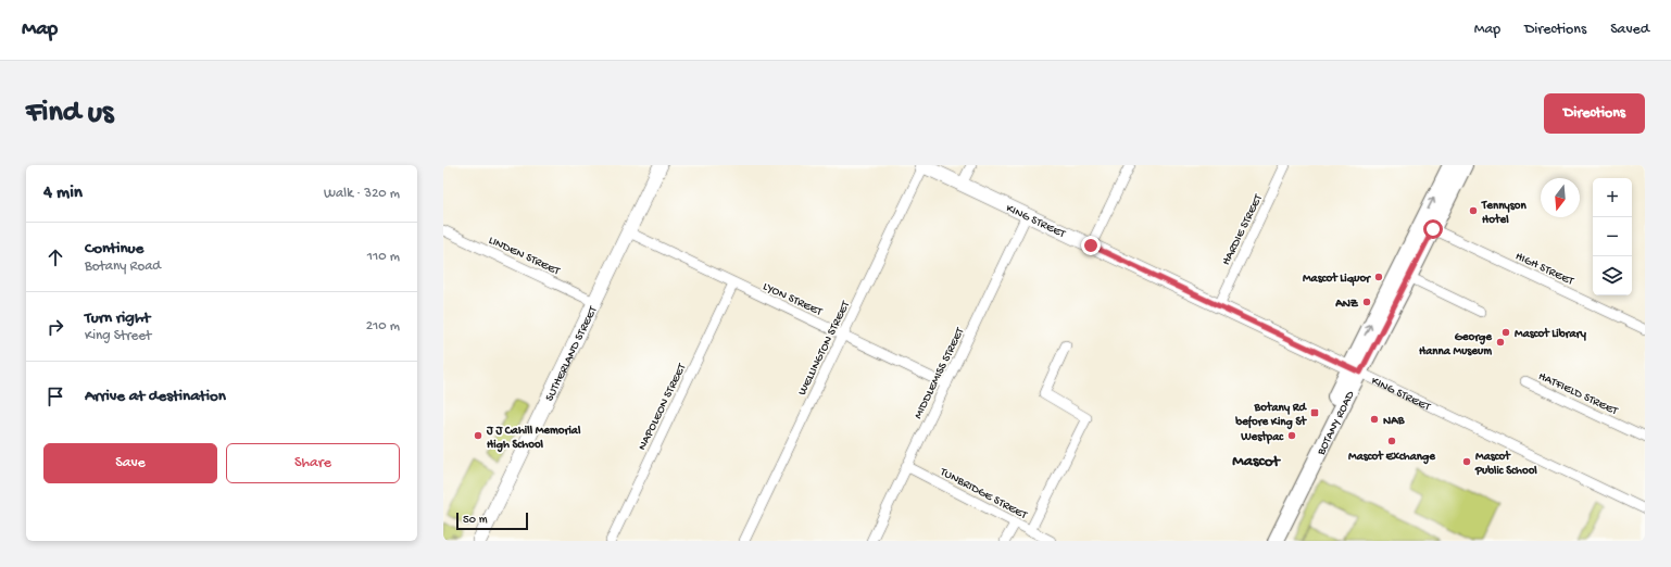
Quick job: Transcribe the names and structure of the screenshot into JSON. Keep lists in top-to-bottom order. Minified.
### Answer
{"streets":{"main road":["KING STREET","SUTHERLAND STREET","BOTANY ROAD"],"street":["HARDIE STREET","LINDEN STREET","HIGH STREET","LYON STREET","WELLINGTON STREET","MIDDLEMISS STREET","HATFIELD STREET","NAPOLEON STREET","TUNBRIDGE STREET"]},"crossings":[["KING STREET","HARDIE STREET"],["KING STREET","WELLINGTON STREET"],["KING STREET","MIDDLEMISS STREET"],["KING STREET","BOTANY ROAD"],["LINDEN STREET","SUTHERLAND STREET"],["HIGH STREET","BOTANY ROAD"],["LYON STREET","WELLINGTON STREET"],["LYON STREET","SUTHERLAND STREET"],["LYON STREET","MIDDLEMISS STREET"],["LYON STREET","NAPOLEON STREET"],["MIDDLEMISS STREET","TUNBRIDGE STREET"]],"districts":["Mascot"],"places":{"other":["Tennyson Hotel","Mascot Liquor","ANZ","Mascot Library","George Hanna Museum","NAB","J J Cahill Memorial High School","Westpac","Mascot Exchange","Mascot Public School"],"transit":["Botany Rd before King St"]},"scale_bar":"50 m","north":"bottom","page":{"header":"Map","nav":["Map","Directions","Saved"],"buttons":["Directions",["Save","Share"]],"title":"Find us","heading":["4 min","Walk · 320 m"],"map_buttons":["+","−"],"list":[["Continue","Botany Road","110 m"],["Turn right","King Street","210 m"],"Arrive at destination"],"scale":"50 m"}}
